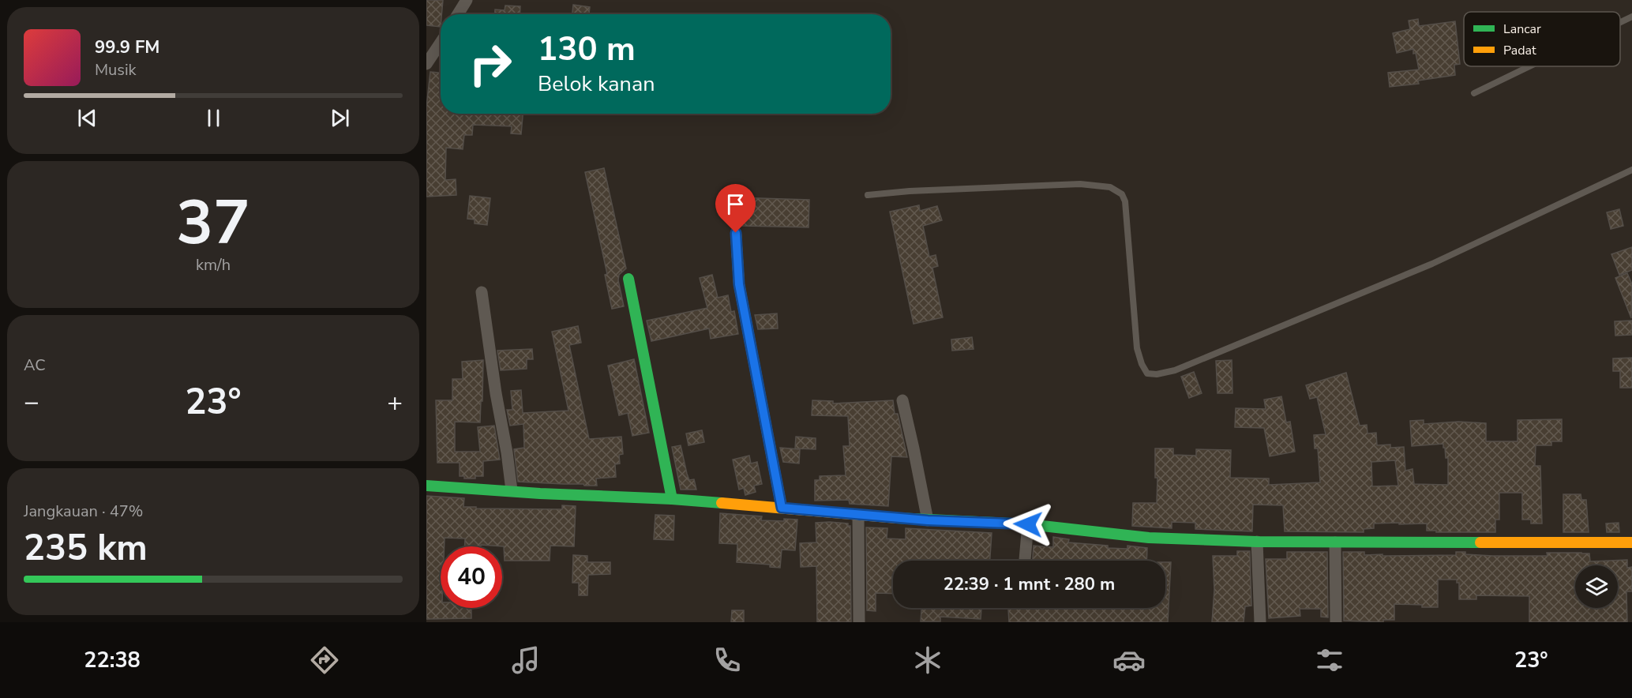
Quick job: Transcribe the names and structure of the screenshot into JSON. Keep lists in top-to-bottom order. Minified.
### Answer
{"legend":["Lancar","Padat"],"page":{"turn":["130 m","Belok kanan"],"song":["99.9 FM","Musik"],"tile":[["37","km/h"],"AC",["Jangkauan · 47%","235 km"]],"heat":["−","23°","+"],"limit":"40","trip":"22:39 · 1 mnt · 280 m","tabs":["22:38","23°"]}}
